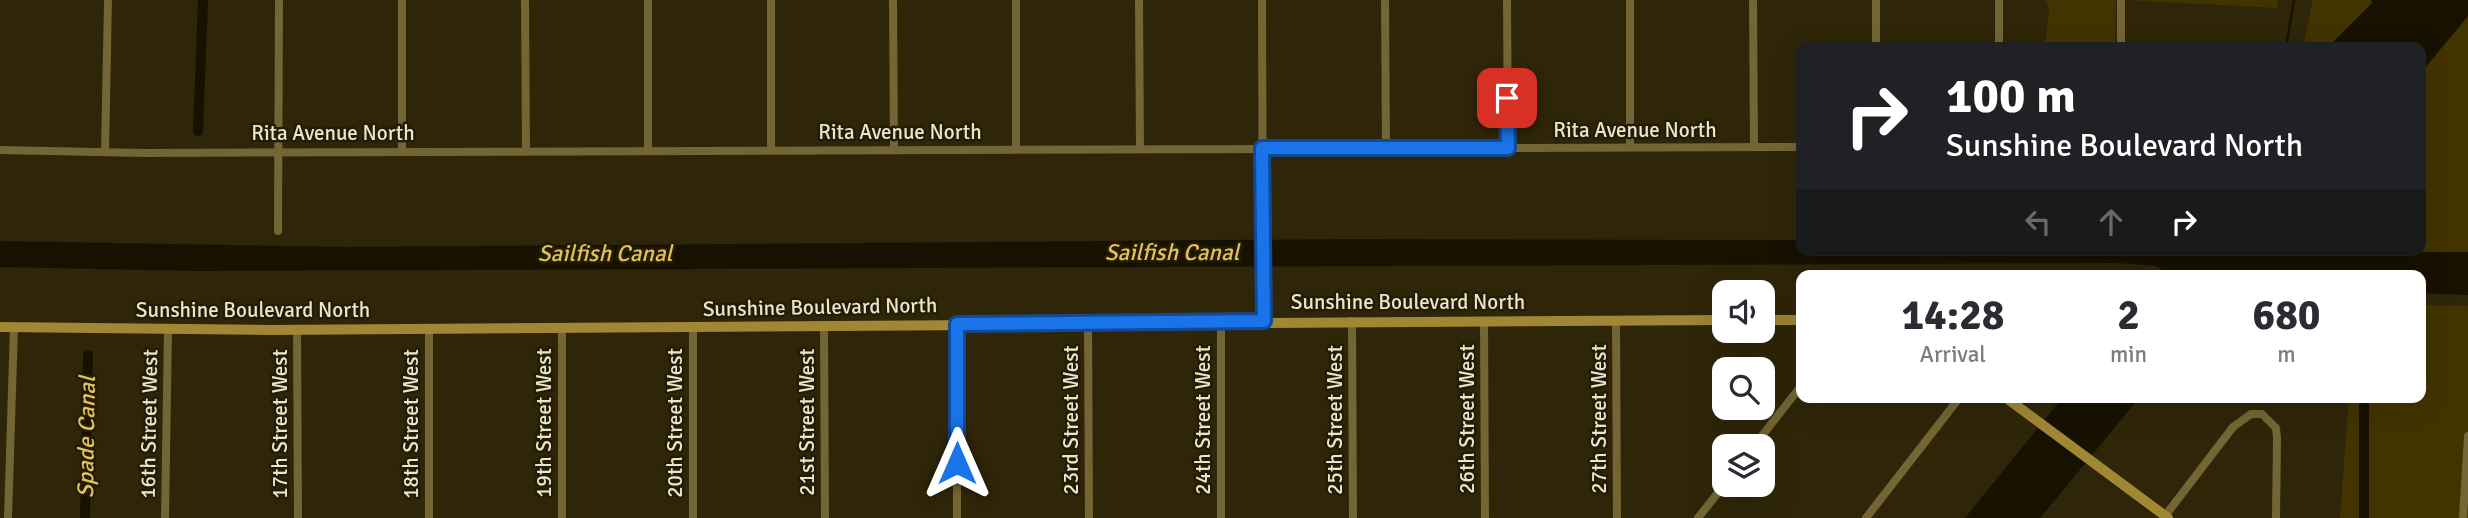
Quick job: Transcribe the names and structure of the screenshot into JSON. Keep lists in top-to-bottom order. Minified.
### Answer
{"streets":{"street":["Rita Avenue North","Sunshine Boulevard North","26th Street West","27th Street West","23rd Street West","24th Street West","25th Street West","21st Street West","19th Street West","20th Street West","16th Street West","17th Street West","18th Street West"]},"crossings":[["Sunshine Boulevard North","26th Street West"],["Sunshine Boulevard North","27th Street West"],["Sunshine Boulevard North","23rd Street West"],["Sunshine Boulevard North","24th Street West"],["Sunshine Boulevard North","25th Street West"],["Sunshine Boulevard North","21st Street West"],["Sunshine Boulevard North","19th Street West"],["Sunshine Boulevard North","20th Street West"],["Sunshine Boulevard North","16th Street West"],["Sunshine Boulevard North","17th Street West"],["Sunshine Boulevard North","18th Street West"]],"water":["Sailfish Canal","Spade Canal"],"page":{"turn":["100 m","Sunshine Boulevard North"],"eta":["14:28","Arrival","2","min","680","m"]}}
